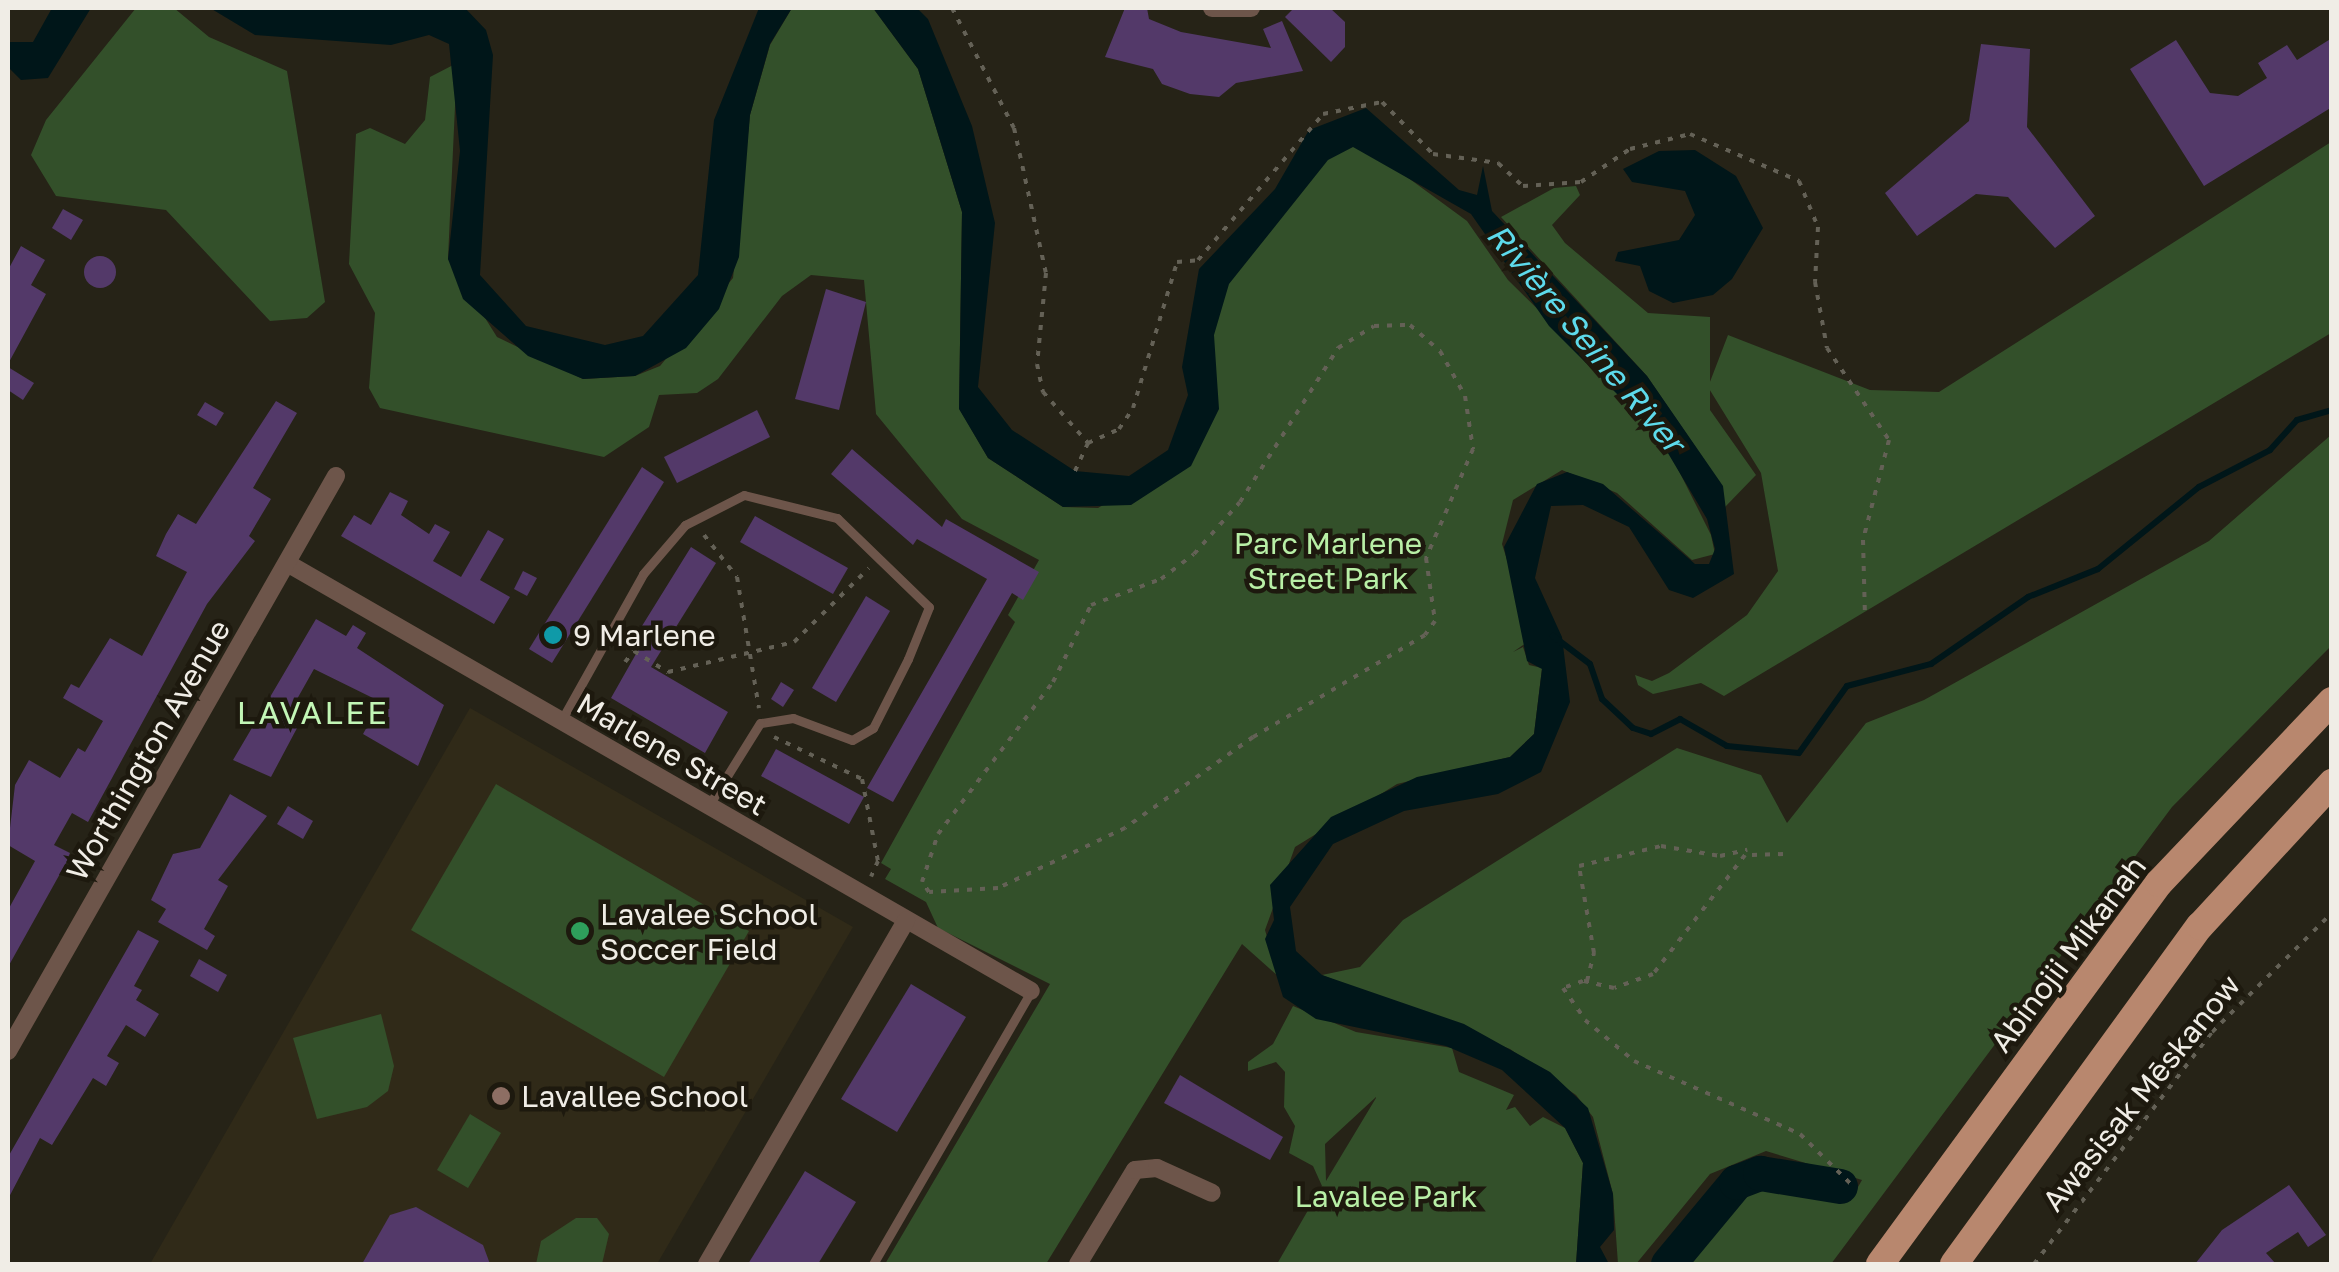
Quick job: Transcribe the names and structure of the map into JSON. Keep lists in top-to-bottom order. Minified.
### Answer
{"streets":{"main road":["Abinojii Mikanah"],"street":["Worthington Avenue","Marlene Street"],"path":["Awasisak Mēskanow"]},"crossings":[["Worthington Avenue","Marlene Street"]],"districts":["LAVALEE"],"water":["Rivière Seine River"],"parks":["Parc Marlene Street Park","Lavalee Park"],"places":["9 Marlene","Lavalee School Soccer Field","Lavallee School"]}
